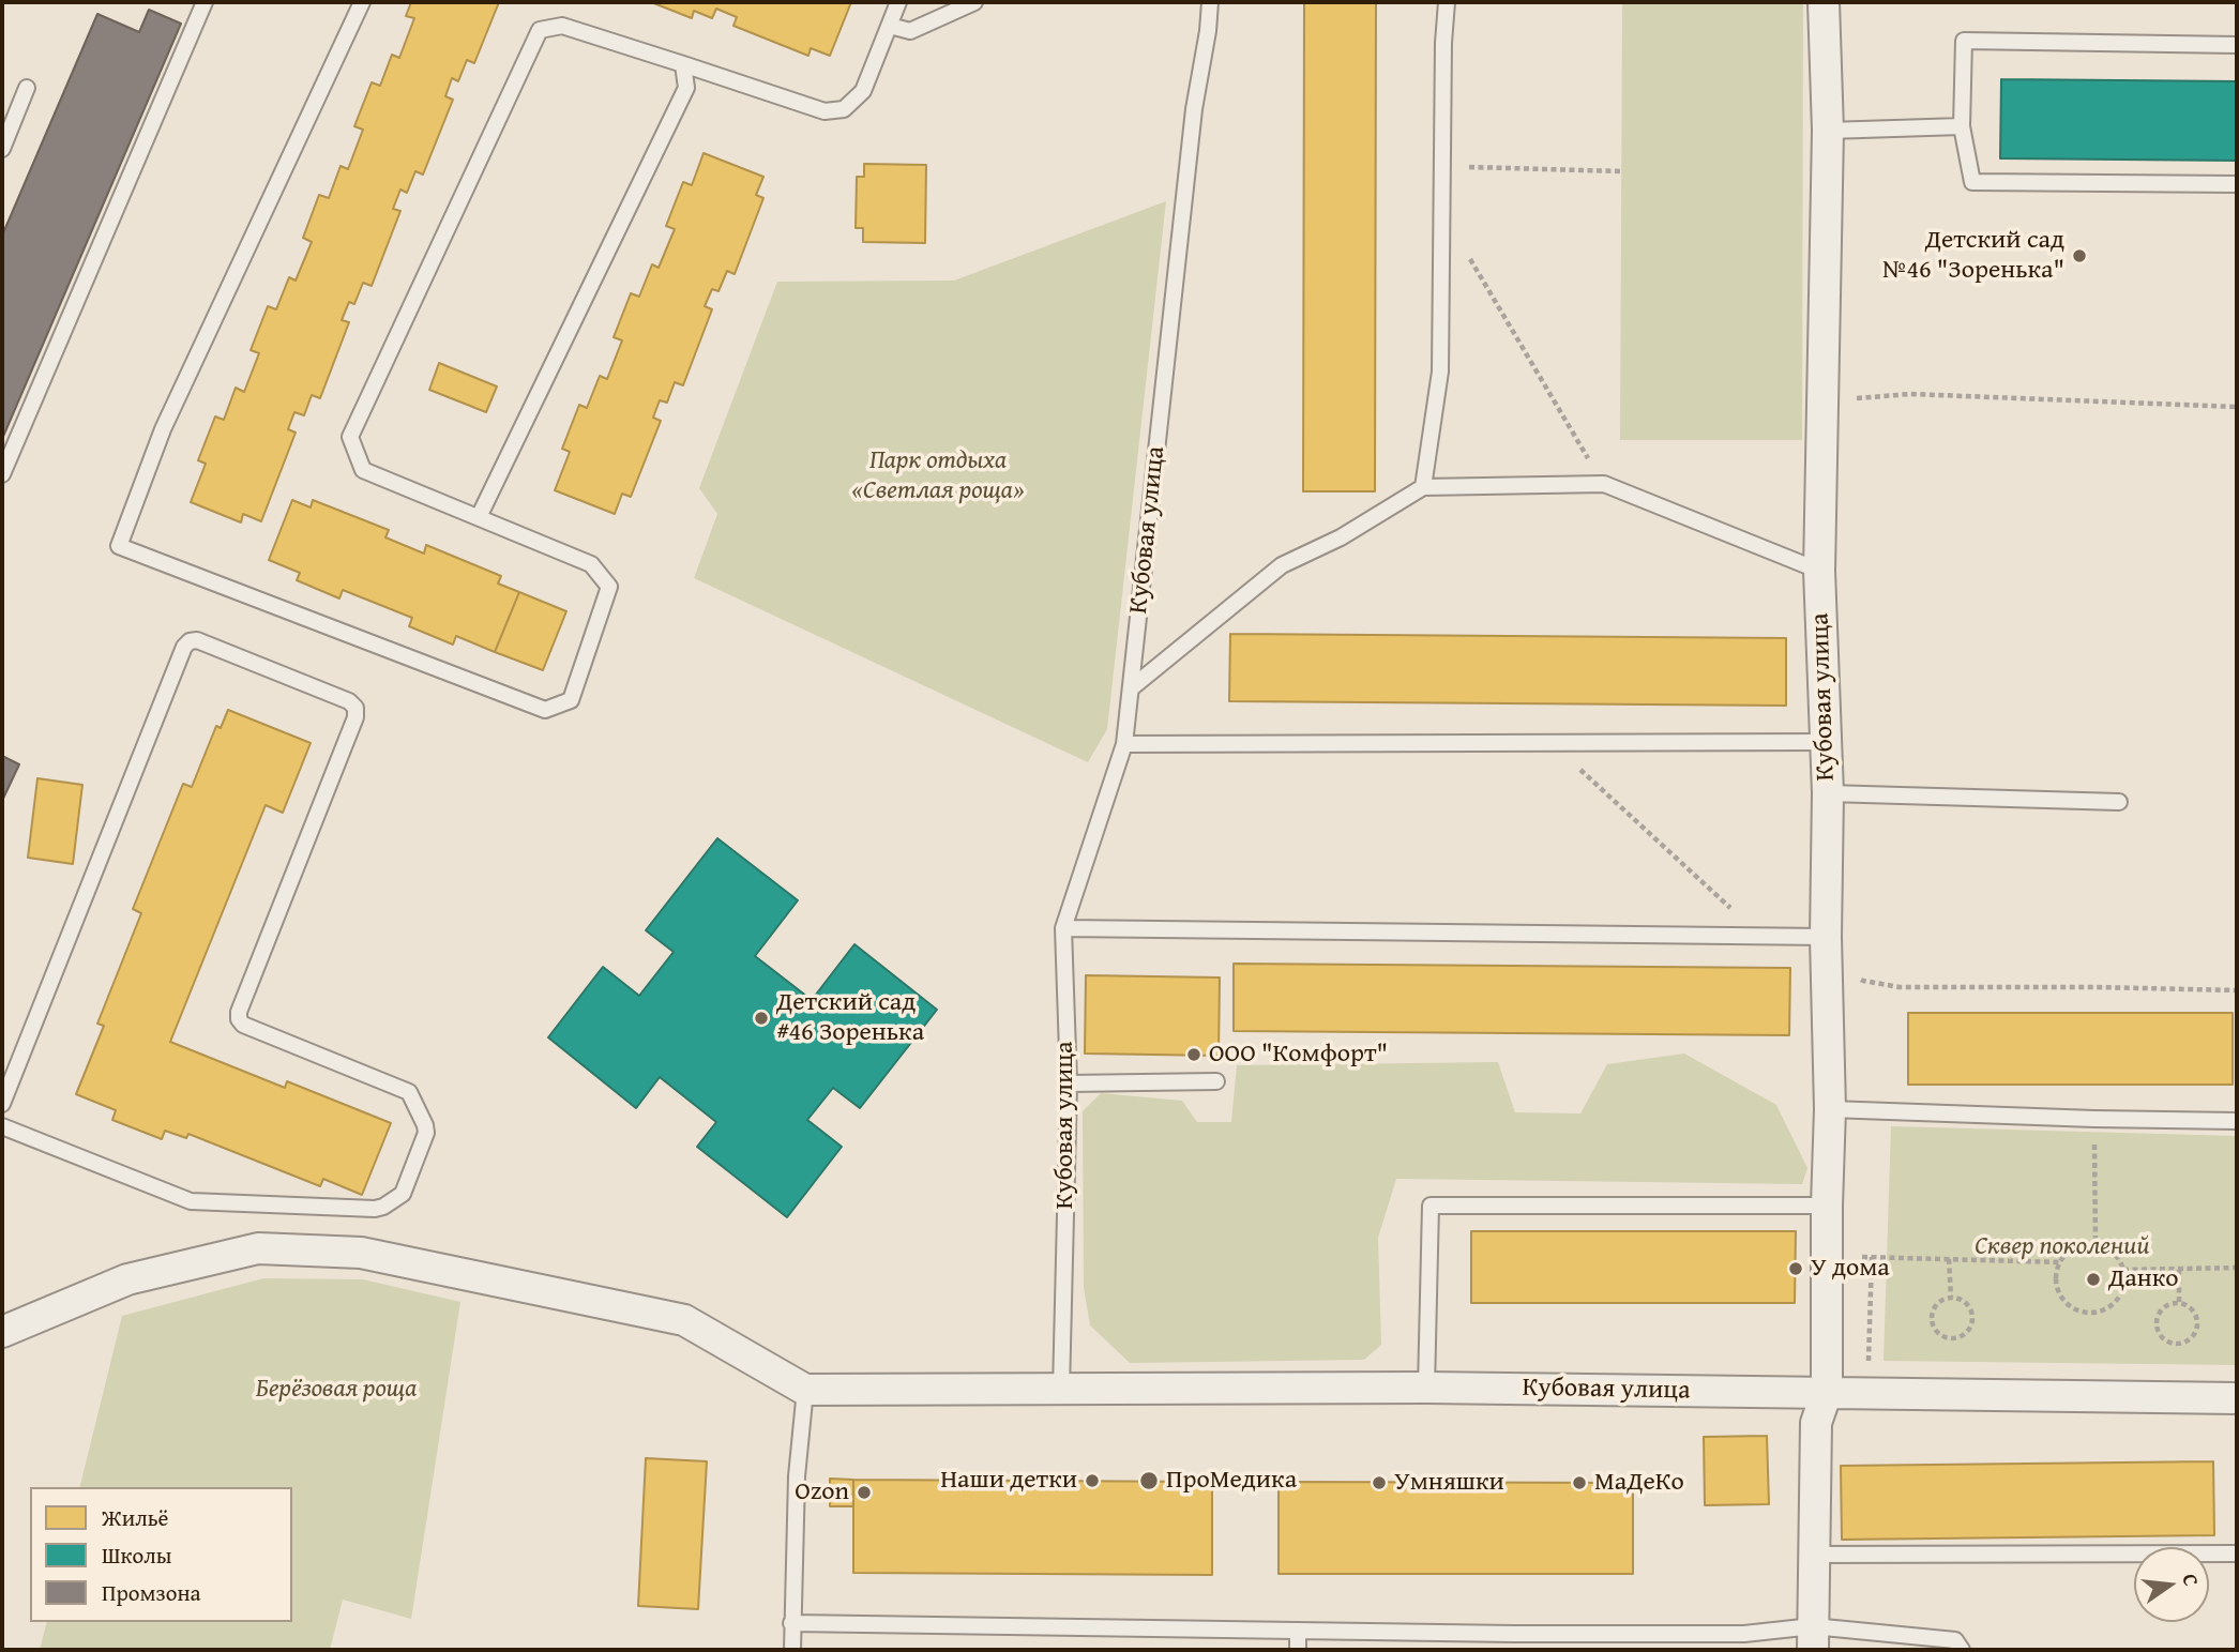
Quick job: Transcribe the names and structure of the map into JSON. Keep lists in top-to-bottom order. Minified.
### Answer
{"streets":{"street":["Кубовая улица"]},"parks":["Парк отдыха «Светлая роща»","Сквер поколений","Берёзовая роща"],"places":["Детский сад №46 \"Зоренька\"","Детский сад #46 Зоренька","ООО \"Комфорт\"","У дома","Данко","Наши детки","ПроМедика","Умняшки","МаДеКо","Ozon"],"legend":["Жильё","Школы","Промзона"],"north":"right"}
